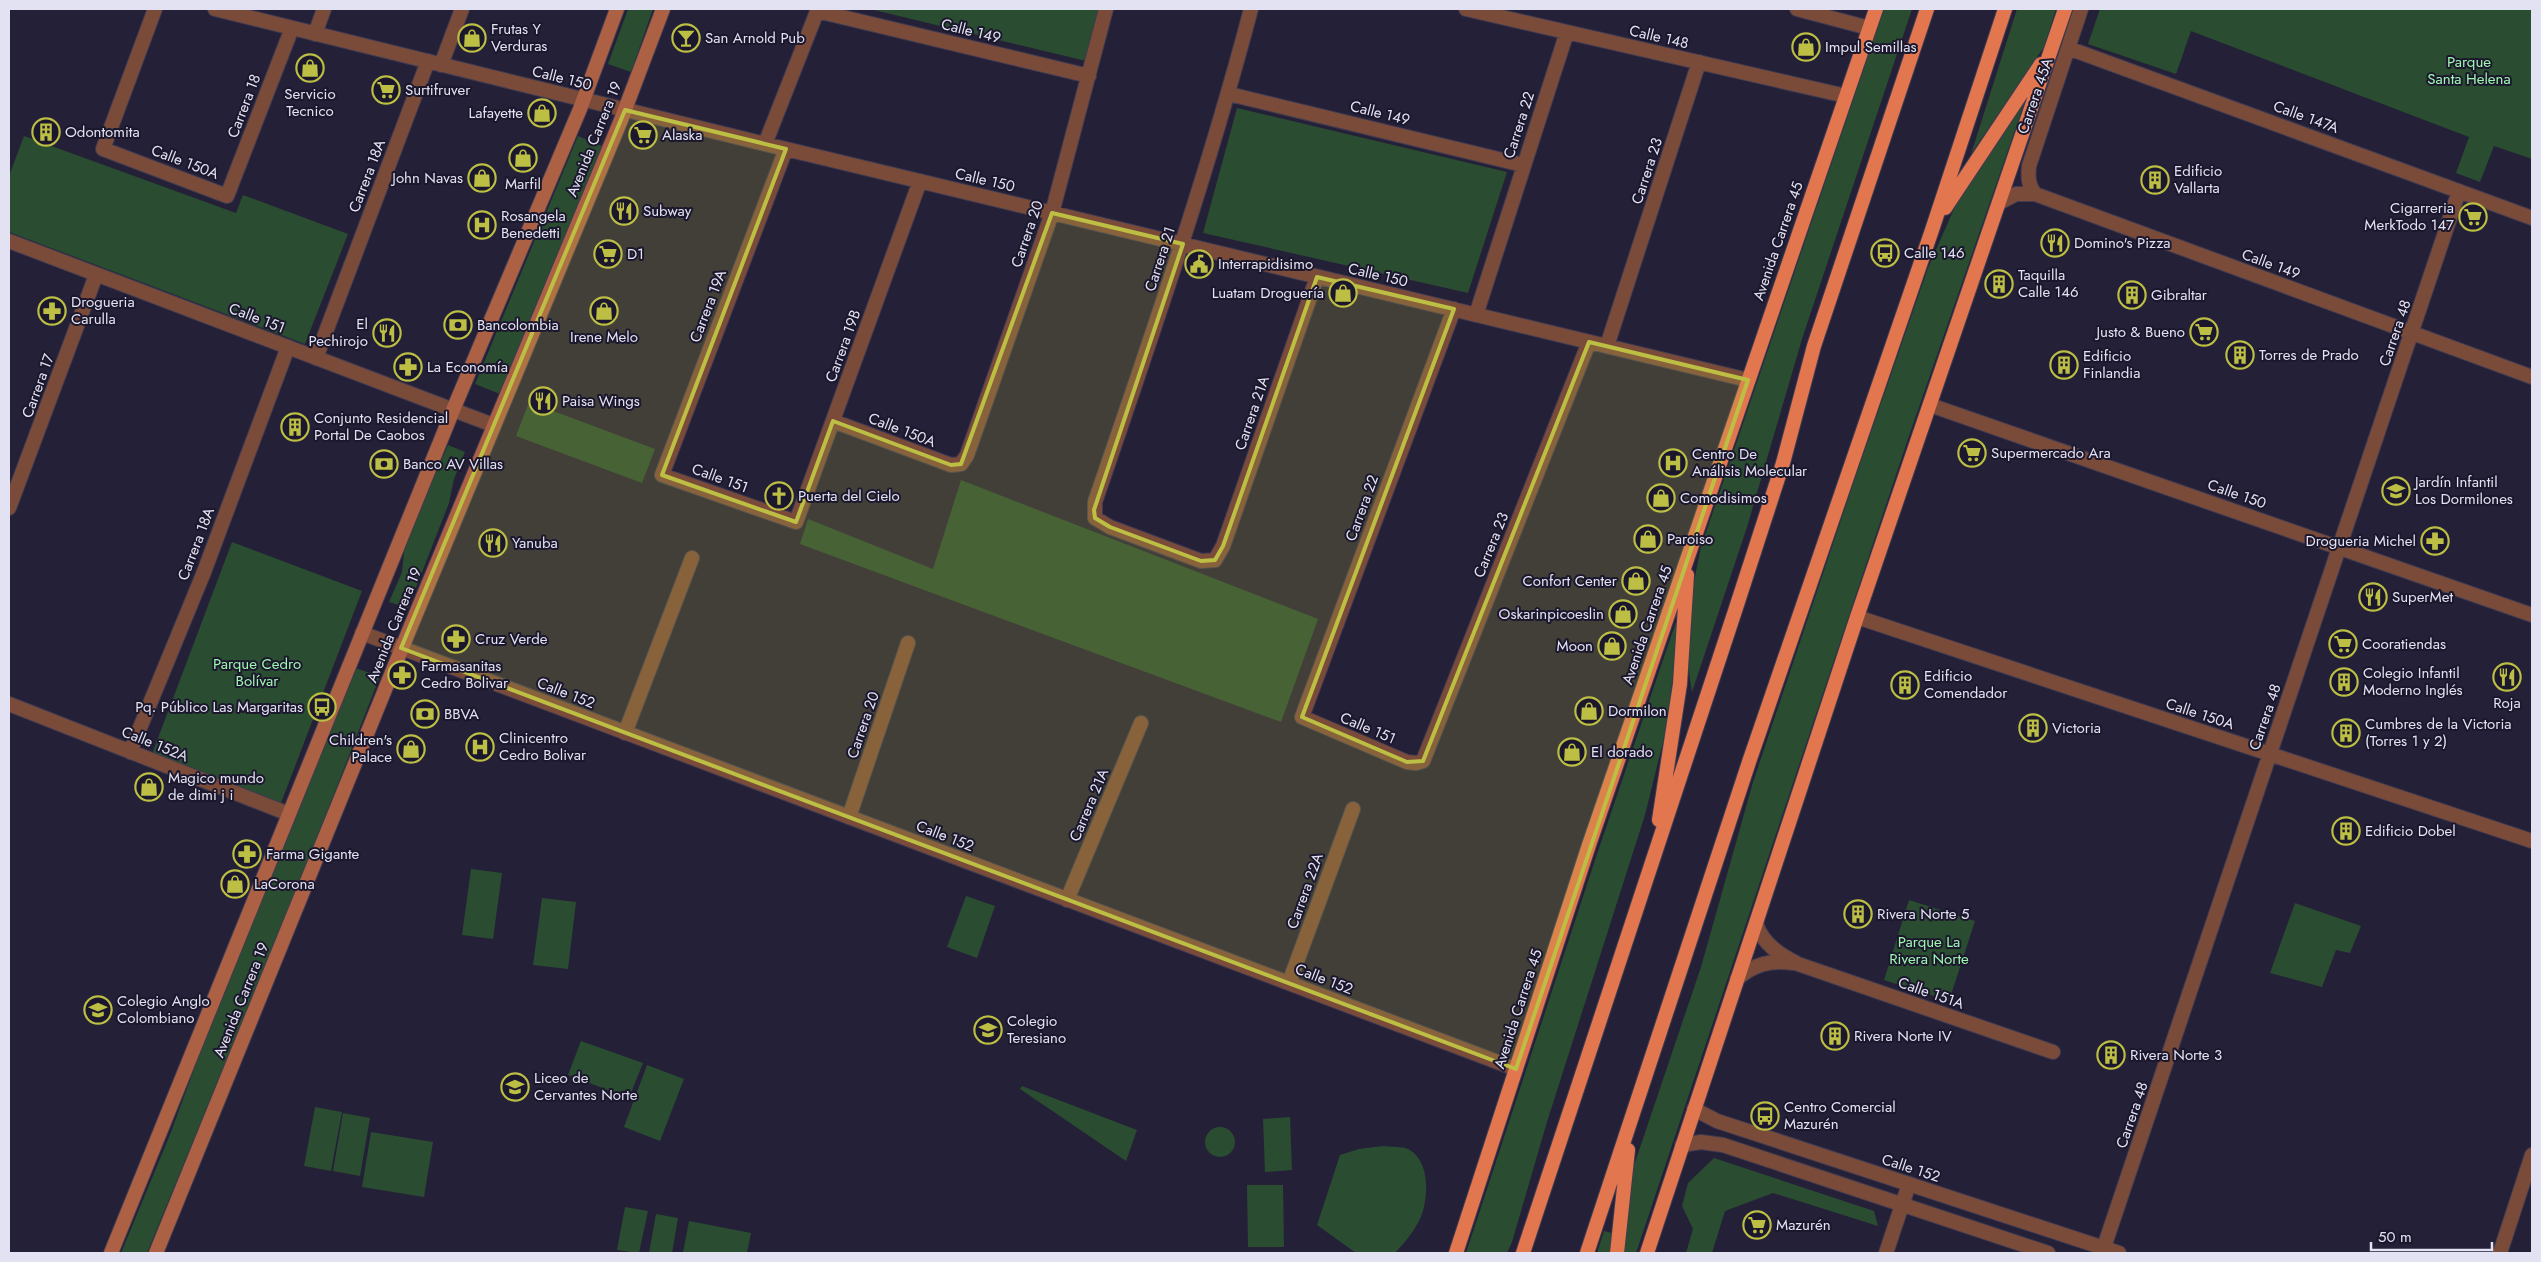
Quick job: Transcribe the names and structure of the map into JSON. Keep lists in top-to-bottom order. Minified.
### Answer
{"streets":{"highway":["Avenida Carrera 45"],"main road":["Avenida Carrera 19"],"street":["Calle 149","Calle 148","Calle 150","Carrera 45A","Carrera 18","Calle 147A","Carrera 22","Calle 150A","Carrera 23","Carrera 18A","Carrera 20","Carrera 21","Carrera 19A","Calle 151","Carrera 48","Carrera 19B","Carrera 17","Carrera 21A","Calle 152","Calle 152A","Carrera 22A","Calle 151A"]},"crossings":[["Calle 149","Carrera 45A"],["Calle 149","Carrera 22"],["Calle 149","Carrera 20"],["Calle 149","Carrera 21"],["Calle 149","Carrera 48"],["Calle 148","Carrera 22"],["Calle 148","Carrera 23"],["Calle 148","Avenida Carrera 45"],["Calle 150","Carrera 18"],["Calle 150","Carrera 22"],["Calle 150","Avenida Carrera 19"],["Calle 150","Carrera 23"],["Calle 150","Carrera 18A"],["Calle 150","Carrera 20"],["Calle 150","Avenida Carrera 45"],["Calle 150","Carrera 21"],["Calle 150","Carrera 19A"],["Calle 150","Carrera 48"],["Calle 150","Carrera 19B"],["Calle 150","Carrera 21A"],["Carrera 45A","Calle 147A"],["Carrera 18","Calle 150A"],["Calle 147A","Carrera 48"],["Carrera 22","Calle 151"],["Avenida Carrera 19","Calle 151"],["Avenida Carrera 19","Calle 152"],["Avenida Carrera 19","Calle 152A"],["Calle 150A","Carrera 20"],["Calle 150A","Carrera 48"],["Calle 150A","Carrera 19B"],["Carrera 23","Calle 151"],["Carrera 18A","Calle 151"],["Carrera 18A","Calle 152A"],["Carrera 20","Calle 152"],["Avenida Carrera 45","Calle 152"],["Carrera 21","Carrera 21A"],["Carrera 19A","Calle 151"],["Calle 151","Carrera 19B"],["Calle 151","Carrera 17"],["Carrera 48","Calle 152"],["Carrera 21A","Calle 152"],["Calle 152","Carrera 22A"]],"parks":["Parque Santa Helena","Parque Cedro Bolívar","Parque La Rivera Norte"],"places":{"shop":["Frutas Y Verduras","Impul Semillas","Servicio Tecnico","Lafayette","Marfil","John Navas","Luatam Droguería","Irene Melo","Comodisimos","Paroiso","Confort Center","Oskarinpicoeslin","Moon","Dormilon","Children's Palace","El dorado","Magico mundo de dimi j i","LaCorona"],"bar":["San Arnold Pub"],"supermarket":["Surtifruver","Alaska","Cigarreria MerkTodo 147","D1","Justo & Bueno","Supermercado Ara","Cooratiendas","Mazurén"],"building":["Odontomita","Edificio Vallarta","Taquilla Calle 146","Gibraltar","Torres de Prado","Edificio Finlandia","Conjunto Residencial Portal De Caobos","Colegio Infantil Moderno Inglés","Edificio Comendador","Victoria","Cumbres de la Victoria (Torres 1 y 2)","Edificio Dobel","Rivera Norte 5","Rivera Norte IV","Rivera Norte 3"],"restaurant":["Subway","Domino's Pizza","El Pechirojo","Paisa Wings","Yanuba","SuperMet","Roja"],"hospital":["Rosangela Benedetti","Centro De Análisis Molecular","Clinicentro Cedro Bolivar"],"bus stop":["Calle 146","Pq. Público Las Margaritas","Centro Comercial Mazurén"],"public building":["Interrapidisimo"],"pharmacy":["Drogueria Carulla","La Economía","Drogueria Michel","Cruz Verde","Farmasanitas Cedro Bolivar","Farma Gigante"],"bank":["Bancolombia","Banco AV Villas","BBVA"],"school or university":["Jardín Infantil Los Dormilones","Colegio Anglo Colombiano","Colegio Teresiano","Liceo de Cervantes Norte"],"church":["Puerta del Cielo"]},"scale_bar":"50 m"}
